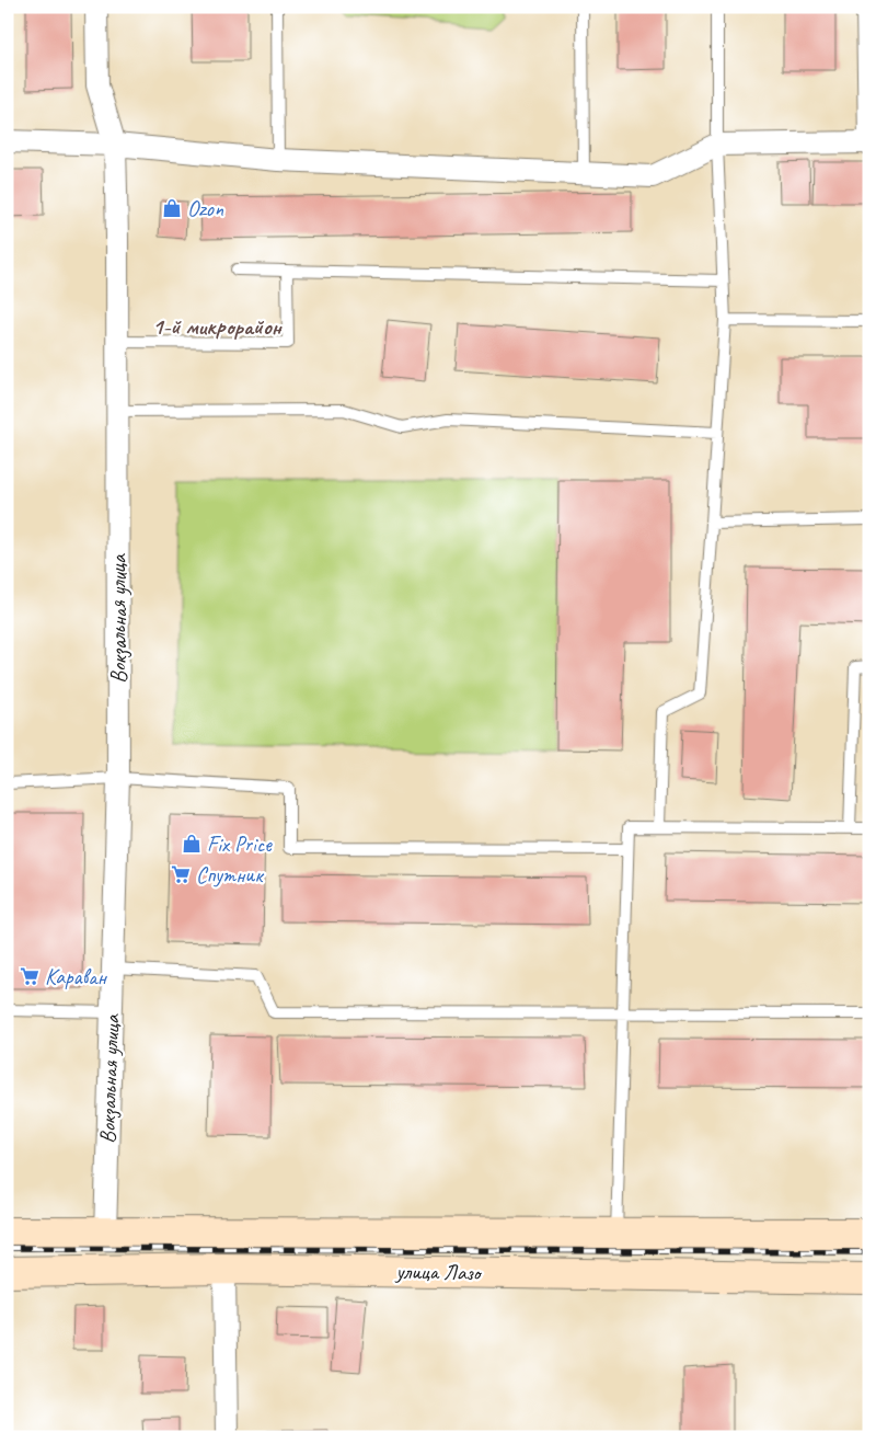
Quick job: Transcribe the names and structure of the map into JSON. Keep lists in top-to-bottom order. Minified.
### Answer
{"streets":{"main road":["улица Лазо"],"street":["Вокзальная улица"]},"crossings":[["Вокзальная улица","улица Лазо"]],"districts":["1-й микрорайон"],"places":{"shop":["Ozon","Fix Price"],"supermarket":["Спутник","Караван"]}}
